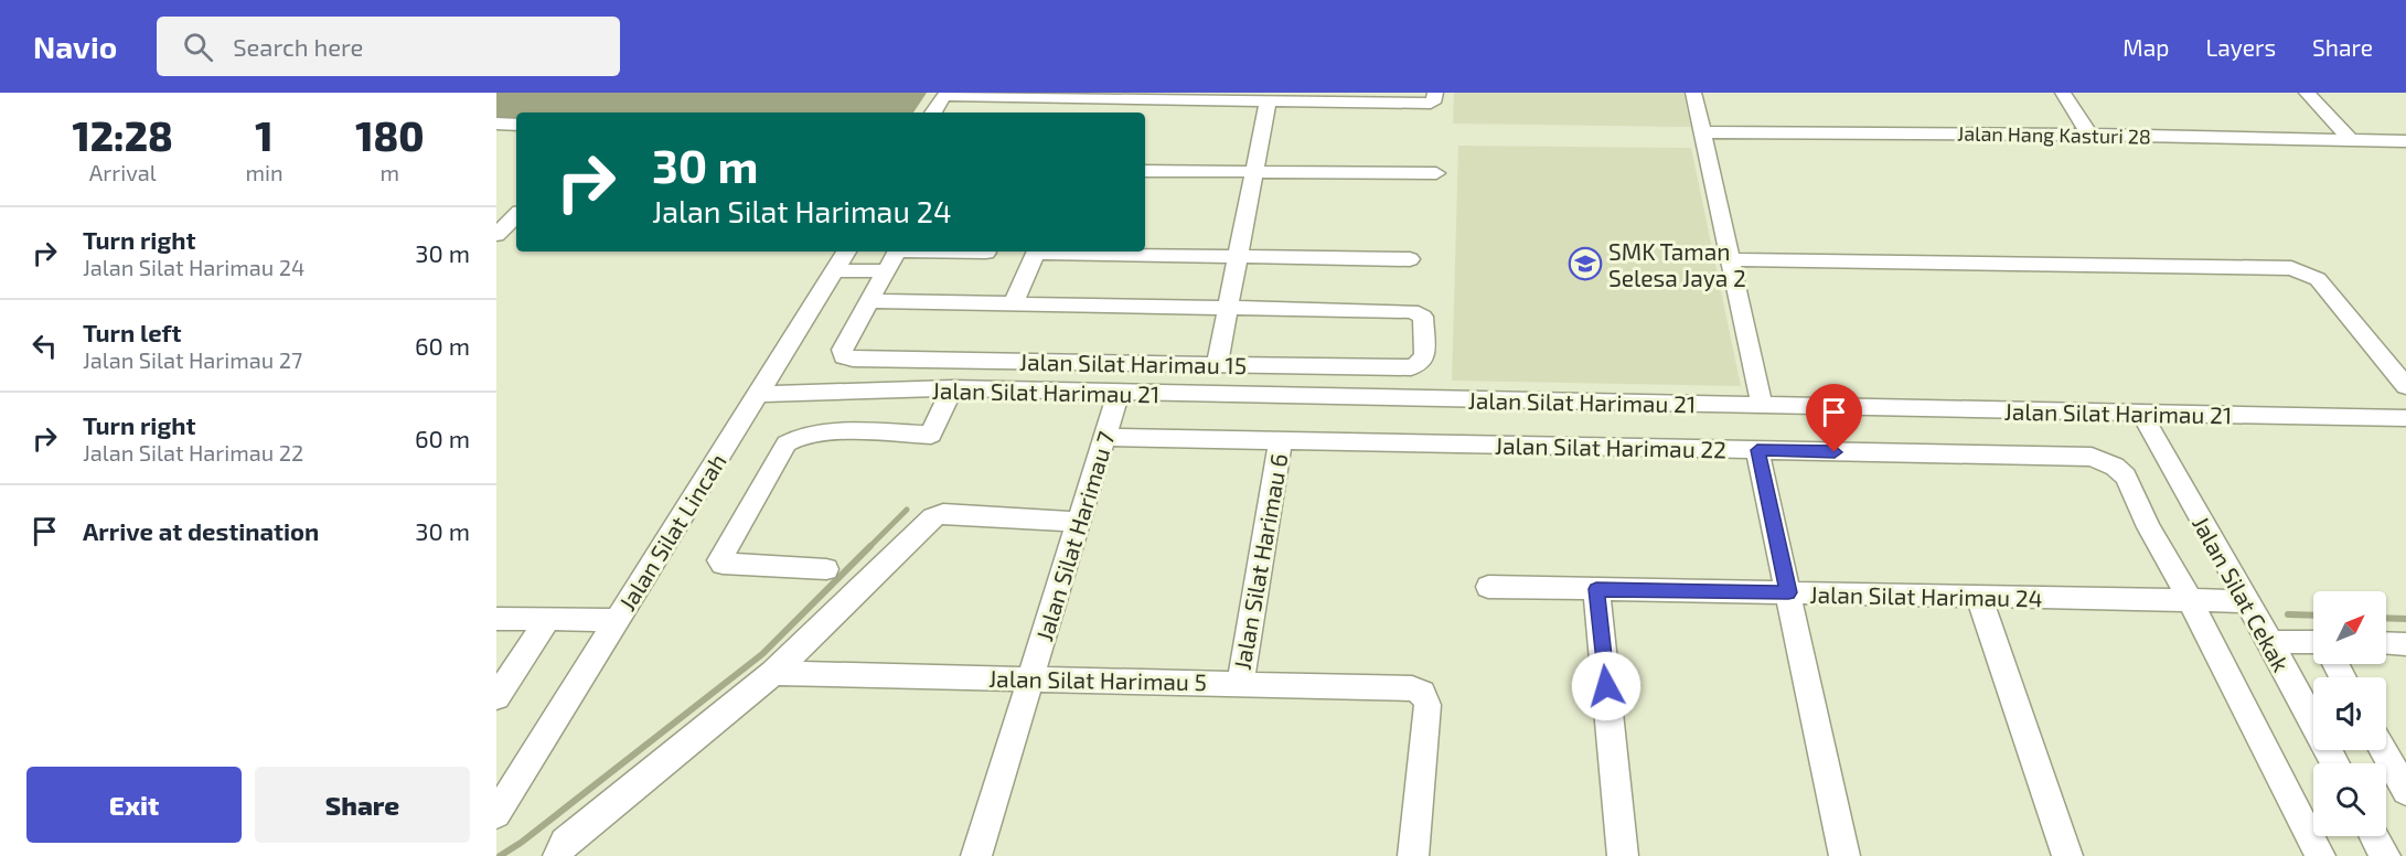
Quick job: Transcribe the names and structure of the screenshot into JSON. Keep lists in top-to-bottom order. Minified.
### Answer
{"streets":{"street":["Jalan Hang Kasturi 28","Jalan Silat Harimau 15","Jalan Silat Harimau 21","Jalan Silat Harimau 22","Jalan Silat Lincah","Jalan Silat Harimau 7","Jalan Silat Harimau 6","Jalan Silat Cekak","Jalan Silat Harimau 24","Jalan Silat Harimau 5"]},"crossings":[["Jalan Silat Harimau 21","Jalan Silat Lincah"],["Jalan Silat Harimau 21","Jalan Silat Harimau 7"],["Jalan Silat Harimau 21","Jalan Silat Cekak"],["Jalan Silat Harimau 22","Jalan Silat Harimau 7"],["Jalan Silat Harimau 22","Jalan Silat Harimau 6"],["Jalan Silat Harimau 22","Jalan Silat Harimau 24"],["Jalan Silat Harimau 7","Jalan Silat Harimau 5"],["Jalan Silat Harimau 6","Jalan Silat Harimau 5"],["Jalan Silat Cekak","Jalan Silat Harimau 24"]],"places":{"school or university":["SMK Taman Selesa Jaya 2"]},"north":"top right","page":{"header":"Navio","search":"Search here","nav":["Map","Layers","Share"],"eta":["12:28","Arrival","1","min","180","m"],"turn":["30 m","Jalan Silat Harimau 24"],"list":[{"name":"Turn right","note":"Jalan Silat Harimau 24","value":"30 m"},{"name":"Turn left","note":"Jalan Silat Harimau 27","value":"60 m"},{"name":"Turn right","note":"Jalan Silat Harimau 22","value":"60 m"},{"name":"Arrive at destination","value":"30 m"}],"buttons":["Exit","Share"]}}
